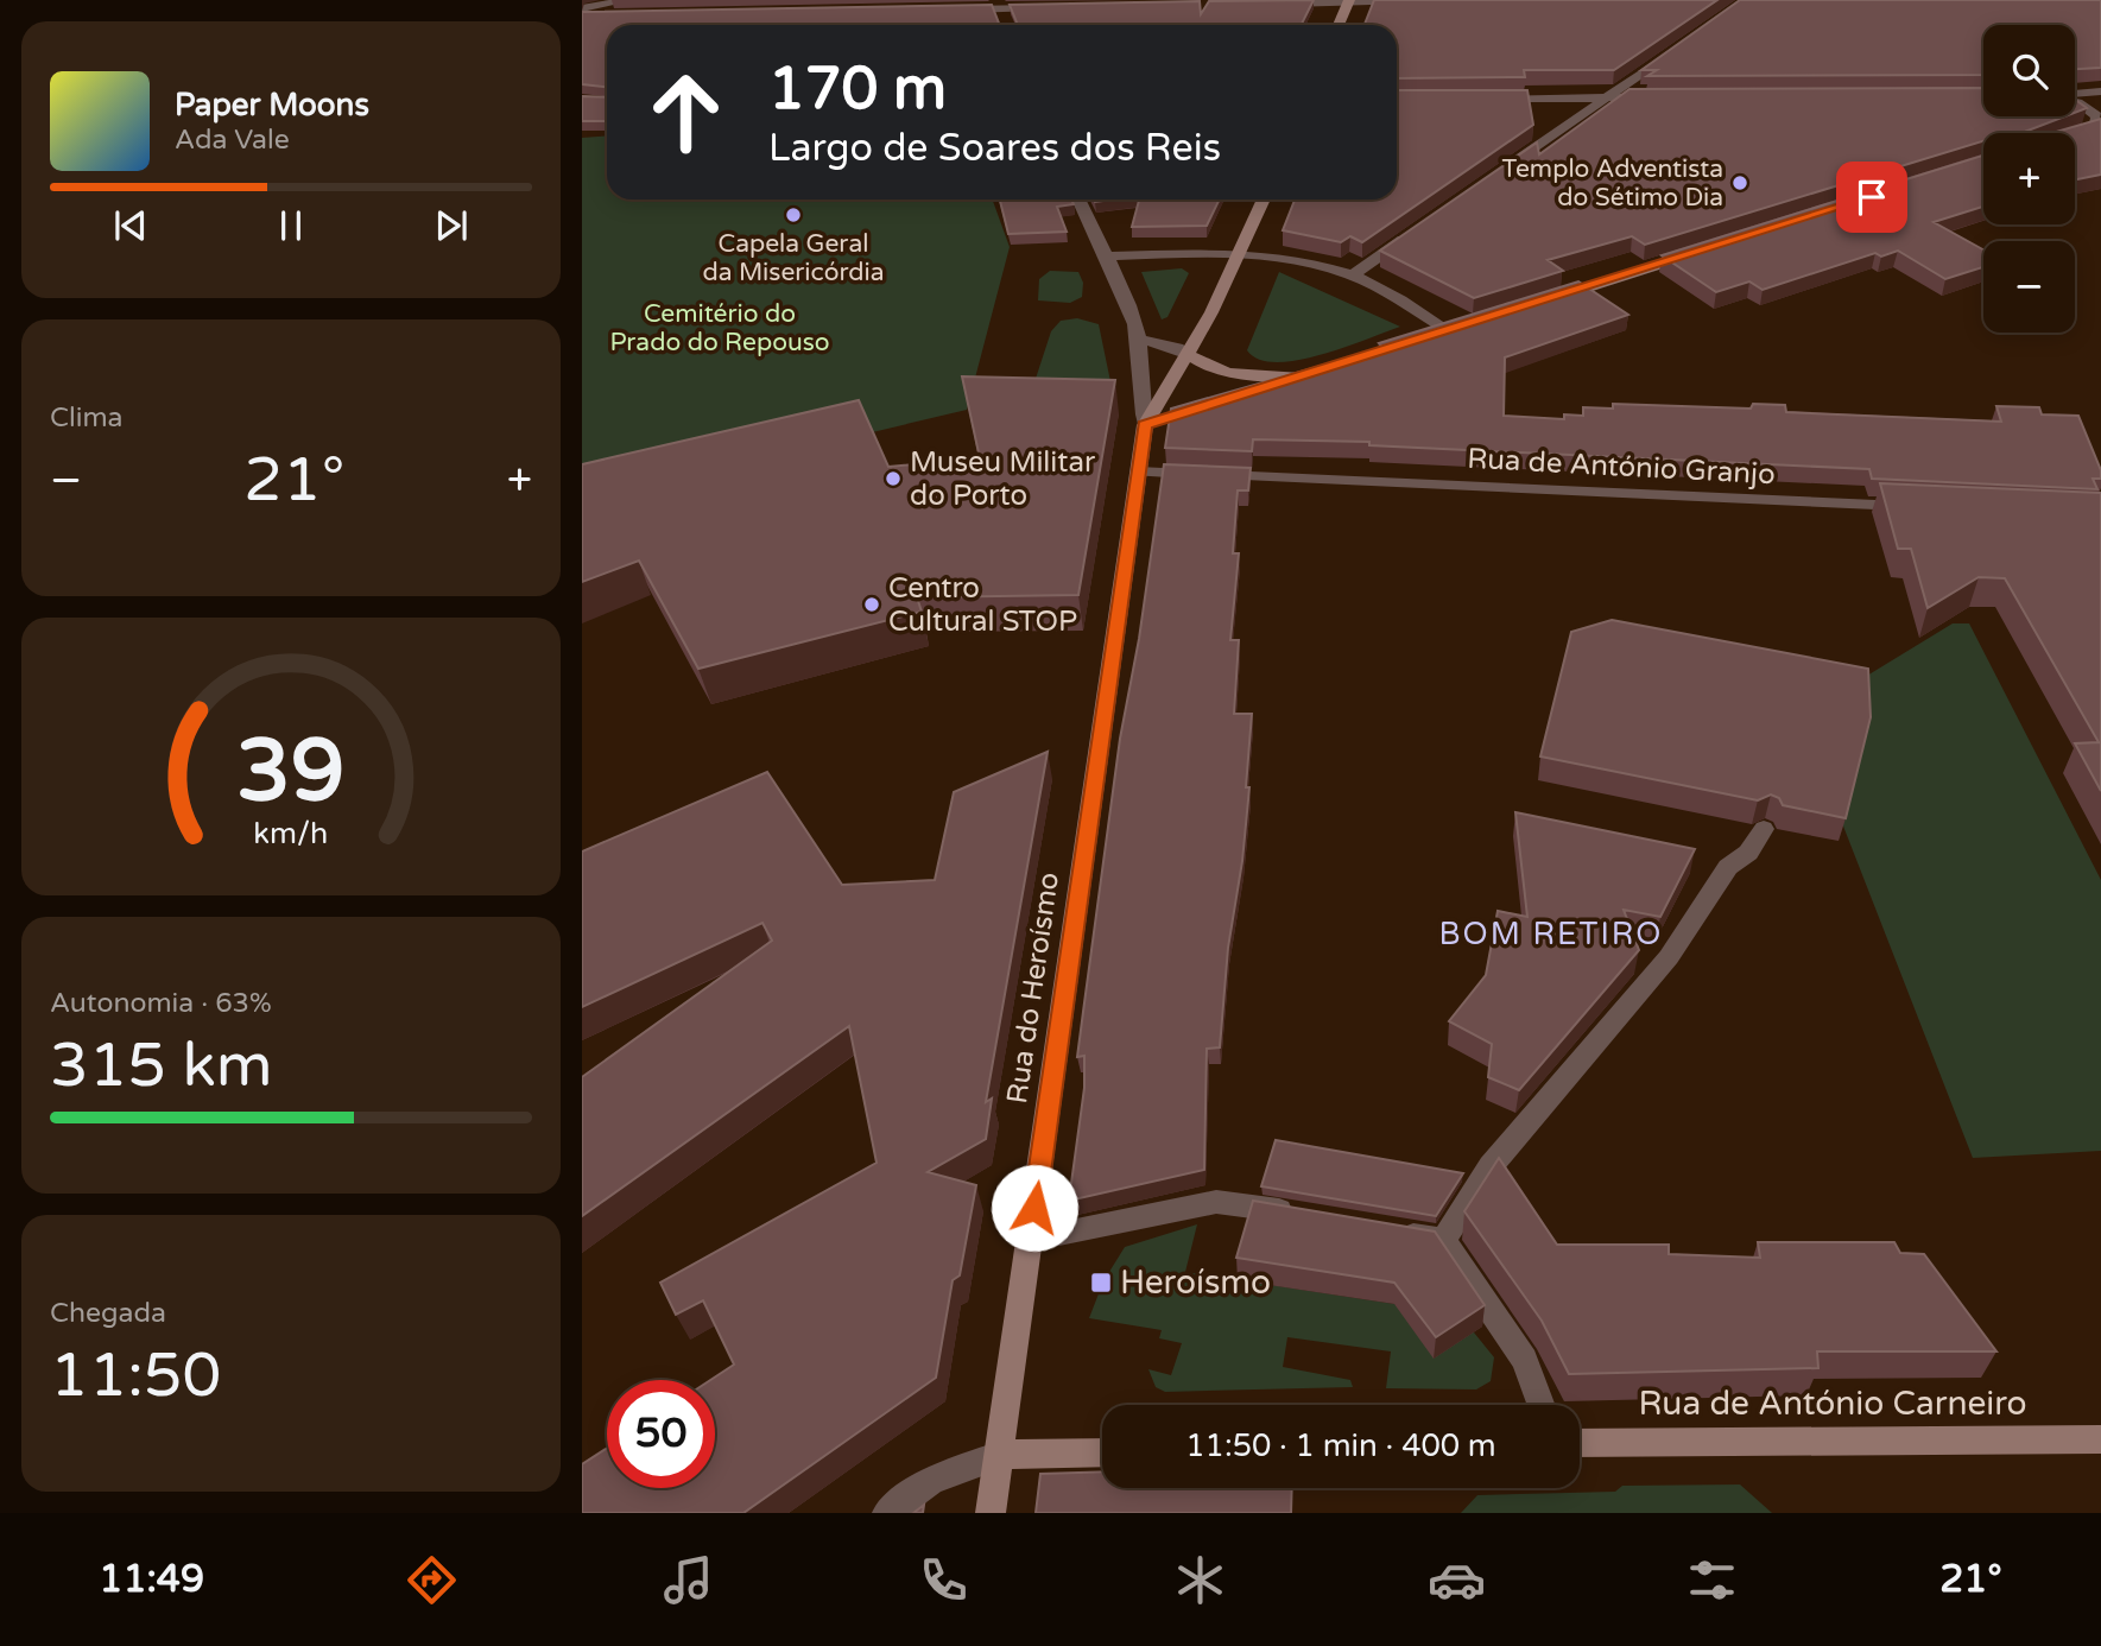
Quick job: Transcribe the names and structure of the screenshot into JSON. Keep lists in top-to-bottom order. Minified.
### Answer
{"streets":{"main road":["Rua do Heroísmo","Rua de António Carneiro"],"street":["Rua de António Granjo"]},"crossings":[["Rua de António Granjo","Rua do Heroísmo"]],"districts":["BOM RETIRO"],"parks":["Cemitério do Prado do Repouso"],"places":{"other":["Templo Adventista do Sétimo Dia","Capela Geral da Misericórdia","Museu Militar do Porto","Centro Cultural STOP"],"transit":["Heroísmo"]},"page":{"map_buttons":["+","−"],"turn":["170 m","Largo de Soares dos Reis"],"song":["Paper Moons","Ada Vale"],"tile":["Clima",["Autonomia · 63%","315 km"],["Chegada","11:50"]],"heat":["−","21°","+"],"limit":"50","trip":"11:50 · 1 min · 400 m","tabs":["11:49","21°"],"gauge":["39","km/h"]}}
